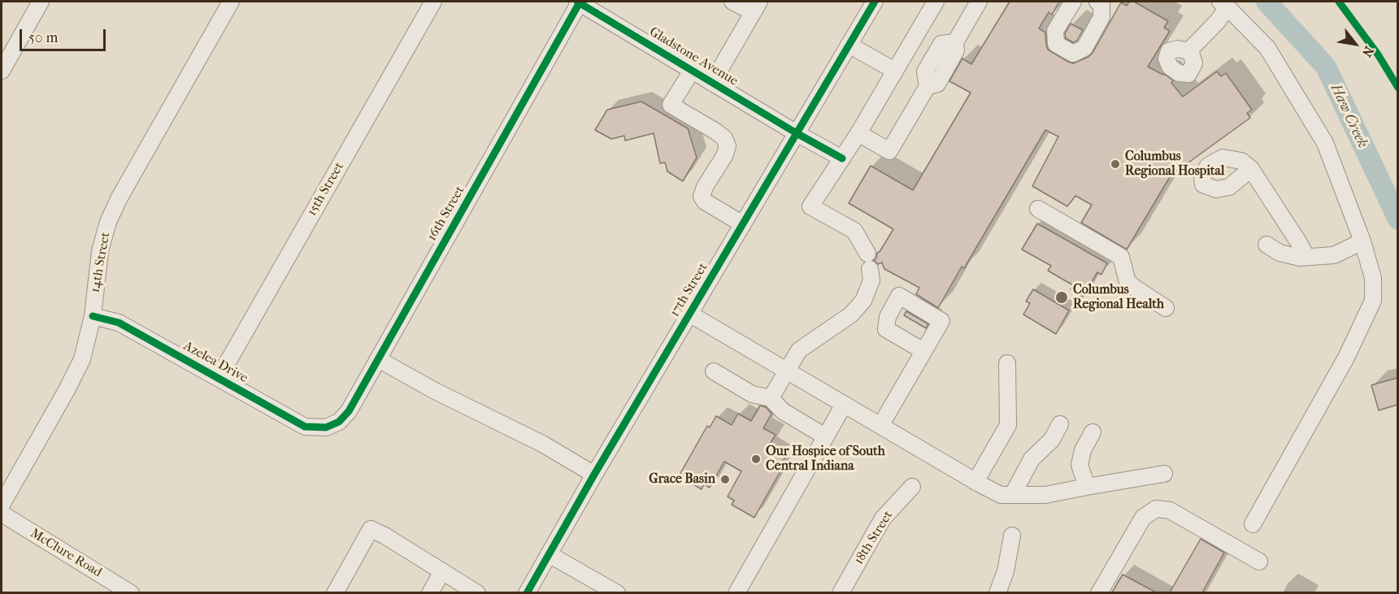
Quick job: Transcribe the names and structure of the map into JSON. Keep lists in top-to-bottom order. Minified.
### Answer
{"streets":{"street":["Gladstone Avenue","15th Street","16th Street","14th Street","17th Street","Azelea Drive","18th Street","McClure Road"]},"crossings":[["Gladstone Avenue","16th Street"],["Gladstone Avenue","17th Street"],["15th Street","Azelea Drive"],["16th Street","Azelea Drive"],["14th Street","Azelea Drive"]],"water":["Haw Creek"],"places":["Columbus Regional Hospital","Columbus Regional Health","Our Hospice of South Central Indiana","Grace Basin"],"scale_bar":"50 m","north":"bottom right"}
